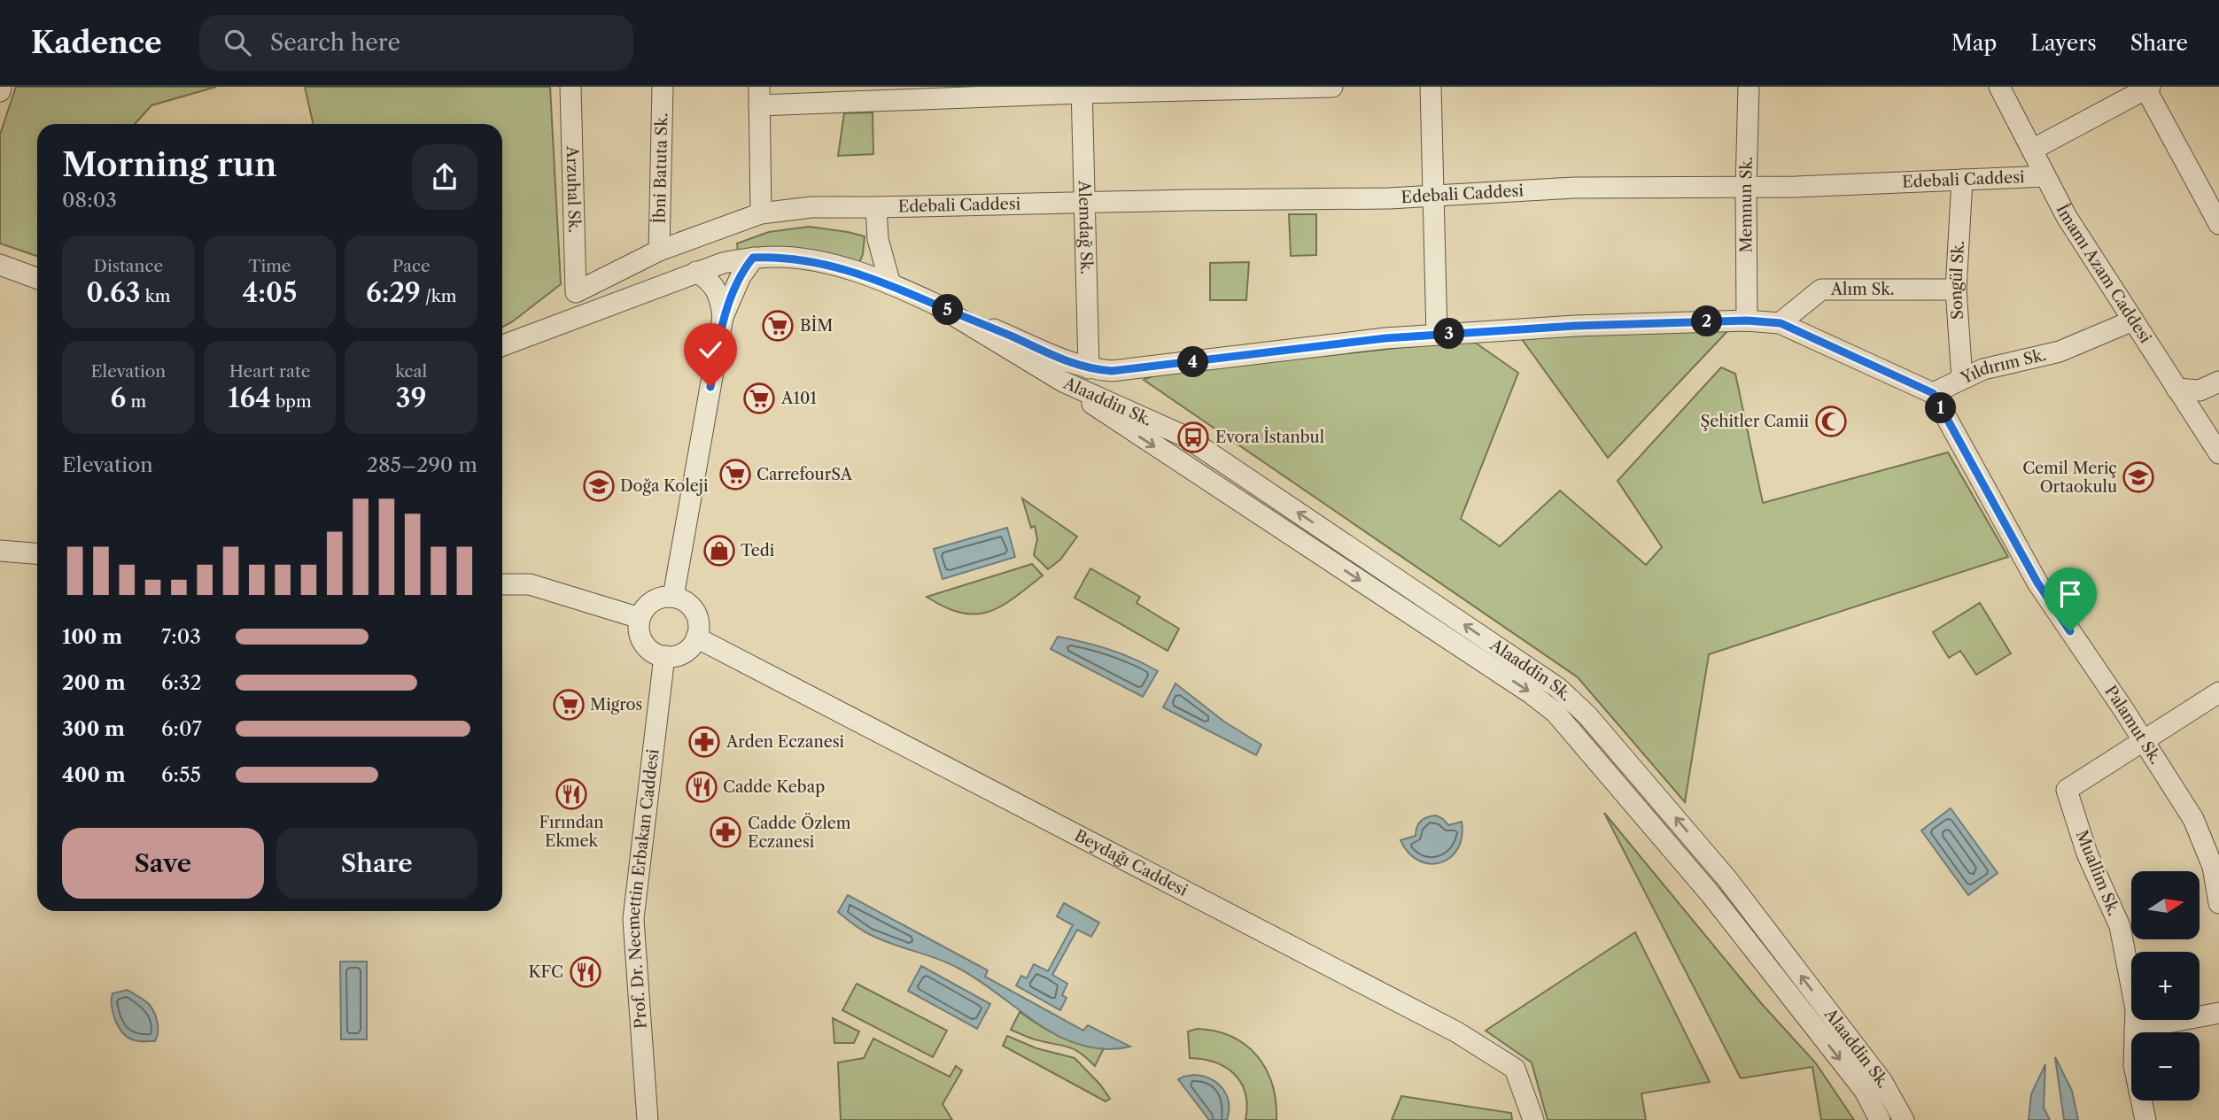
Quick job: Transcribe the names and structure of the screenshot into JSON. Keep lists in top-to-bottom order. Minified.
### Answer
{"streets":{"street":["İbni Batuta Sk.","Edebali Caddesi","Arzuhal Sk.","Memnun Sk.","Alemdağ Sk.","İmamı Azam Caddesi","Songül Sk.","Alım Sk.","Yıldırım Sk.","Alaaddin Sk.","Palamut Sk.","Beydağı Caddesi","Muallim Sk.","Prof. Dr. Necmettin Erbakan Caddesi"]},"crossings":[["İbni Batuta Sk.","Edebali Caddesi"],["Edebali Caddesi","Arzuhal Sk."],["Edebali Caddesi","Memnun Sk."],["Edebali Caddesi","Alemdağ Sk."],["Edebali Caddesi","İmamı Azam Caddesi"],["Edebali Caddesi","Songül Sk."],["İmamı Azam Caddesi","Yıldırım Sk."],["Songül Sk.","Alım Sk."],["Songül Sk.","Yıldırım Sk."],["Yıldırım Sk.","Palamut Sk."],["Palamut Sk.","Muallim Sk."],["Beydağı Caddesi","Prof. Dr. Necmettin Erbakan Caddesi"]],"places":{"supermarket":["BİM","A101","CarrefourSA","Migros"],"mosque":["Şehitler Camii"],"bus stop":["Evora İstanbul"],"school or university":["Cemil Meriç Ortaokulu","Doğa Koleji"],"shop":["Tedi"],"pharmacy":["Arden Eczanesi","Cadde Özlem Eczanesi"],"restaurant":["Cadde Kebap","Fırından Ekmek","KFC"]},"north":"right","page":{"header":"Kadence","search":"Search here","nav":["Map","Layers","Share"],"heading":["Morning run","08:03"],"stats":[["Distance","0.63 km"],["Time","4:05"],["Pace","6:29 /km"],["Elevation","6 m"],["Heart rate","164 bpm"],["kcal","39"]],"pins":["5","2","3","4","1"],"chart":["Elevation","285–290 m"],"list":[{"name":"100 m","note":"7:03"},{"name":"200 m","note":"6:32"},{"name":"300 m","note":"6:07"},{"name":"400 m","note":"6:55"}],"buttons":["Save","Share"],"map_buttons":["+","−"]}}
